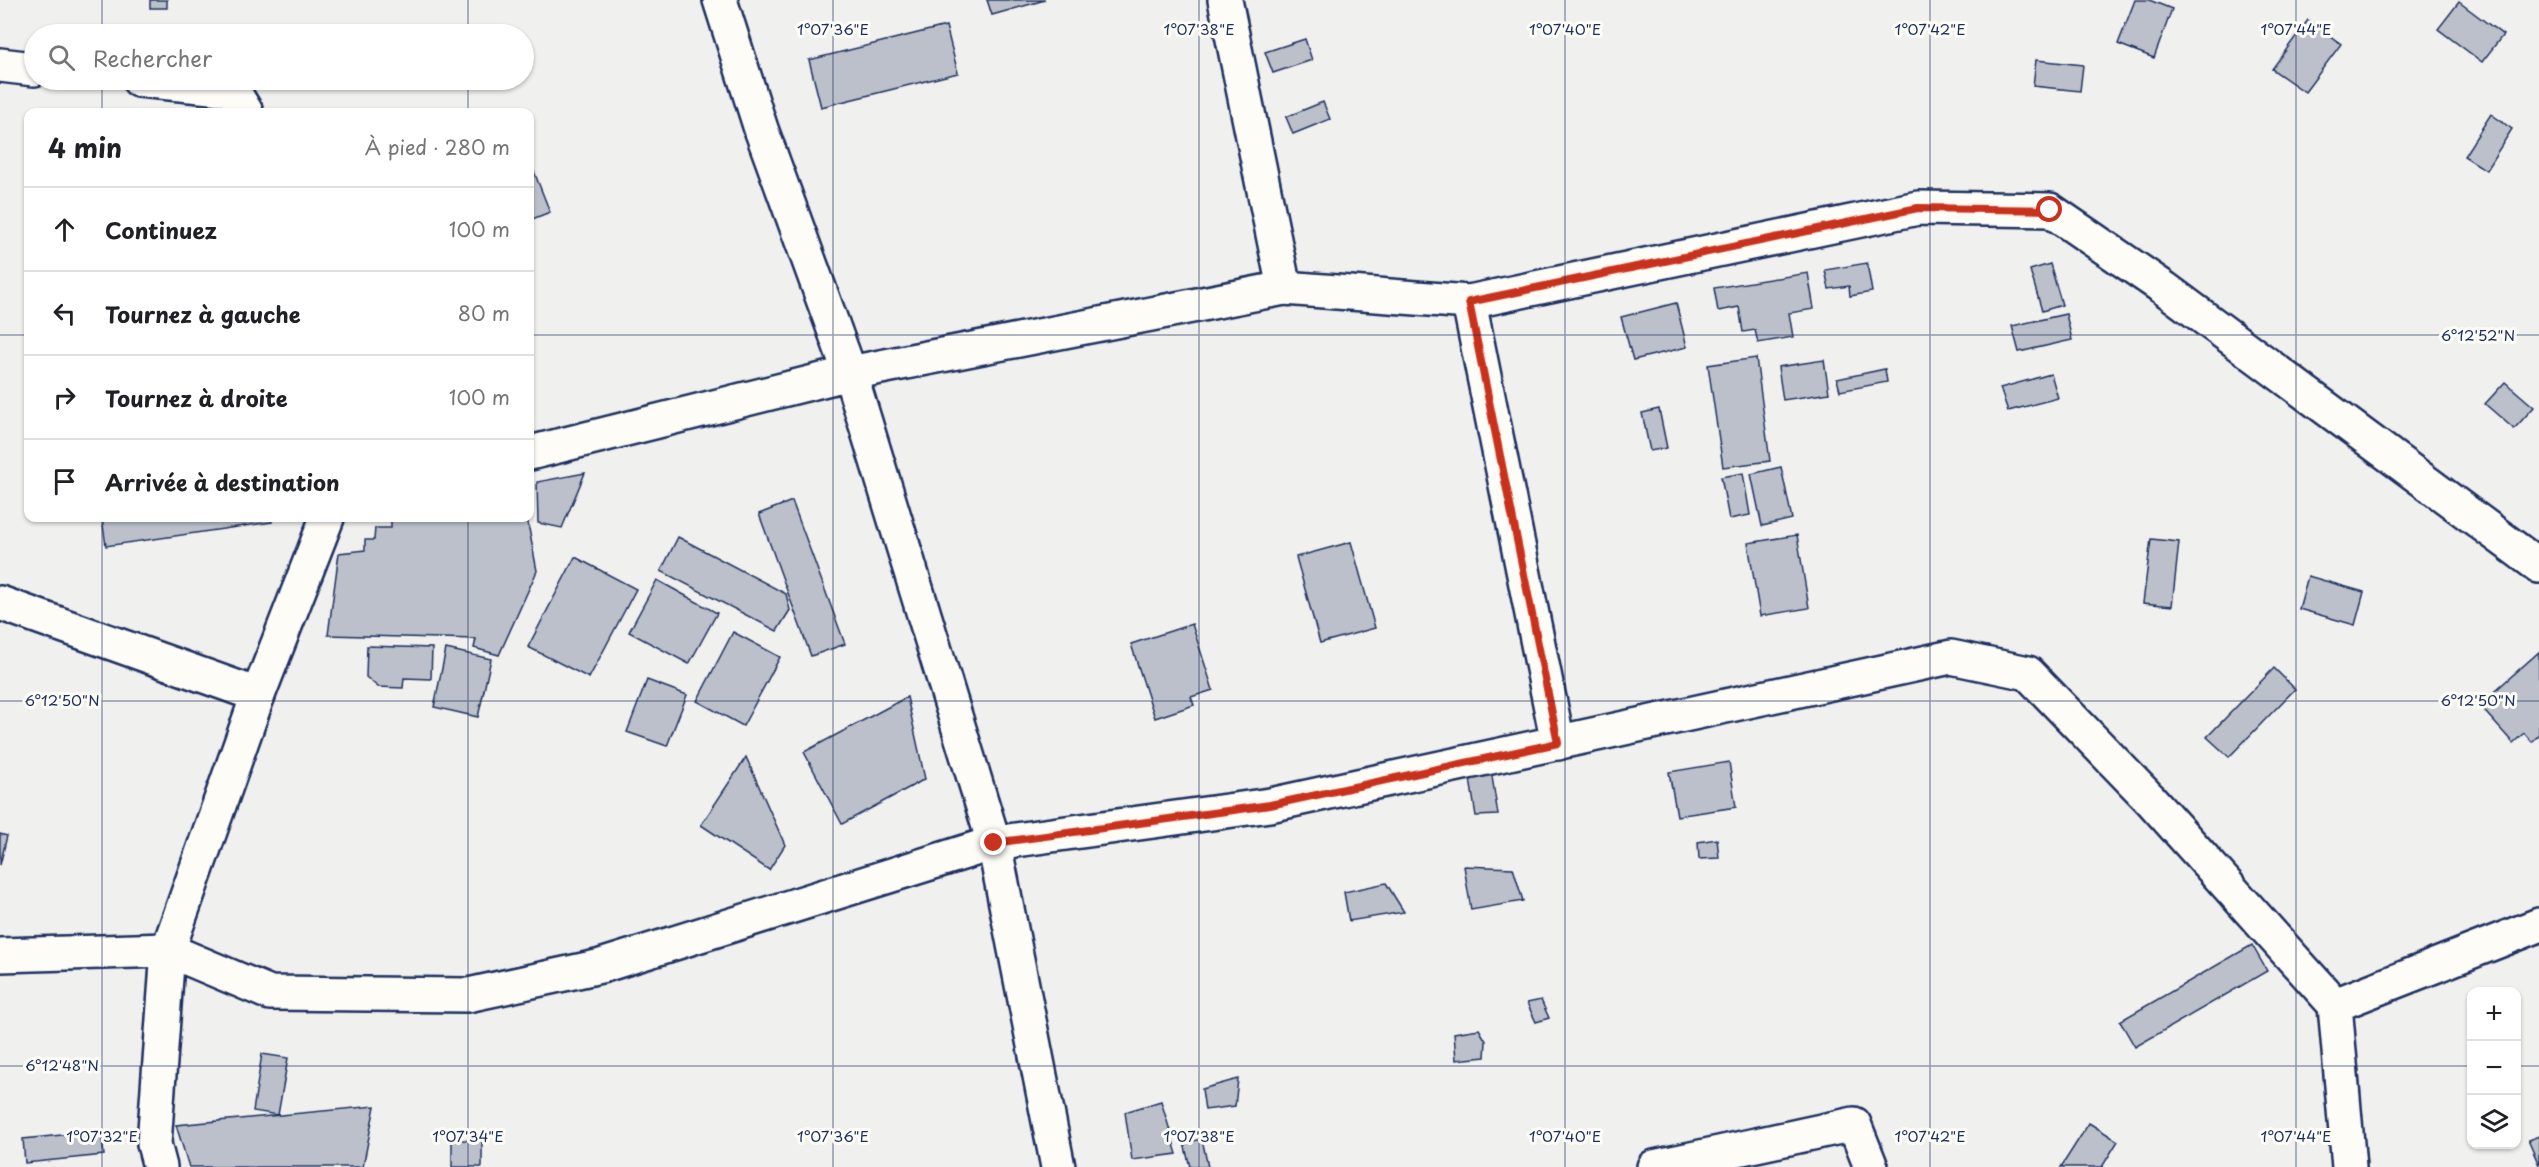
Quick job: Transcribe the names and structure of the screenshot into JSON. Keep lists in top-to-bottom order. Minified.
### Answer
{"page":{"search":"Rechercher","heading":["4 min","À pied · 280 m"],"list":[["Continuez","100 m"],["Tournez à gauche","80 m"],["Tournez à droite","100 m"],"Arrivée à destination"],"map_buttons":["+","−"]},"coordinates":["1°07'36\"E","1°07'38\"E","1°07'40\"E","1°07'42\"E","1°07'44\"E","6°12'52\"N","6°12'50\"N","6°12'48\"N","1°07'32\"E","1°07'34\"E"]}
